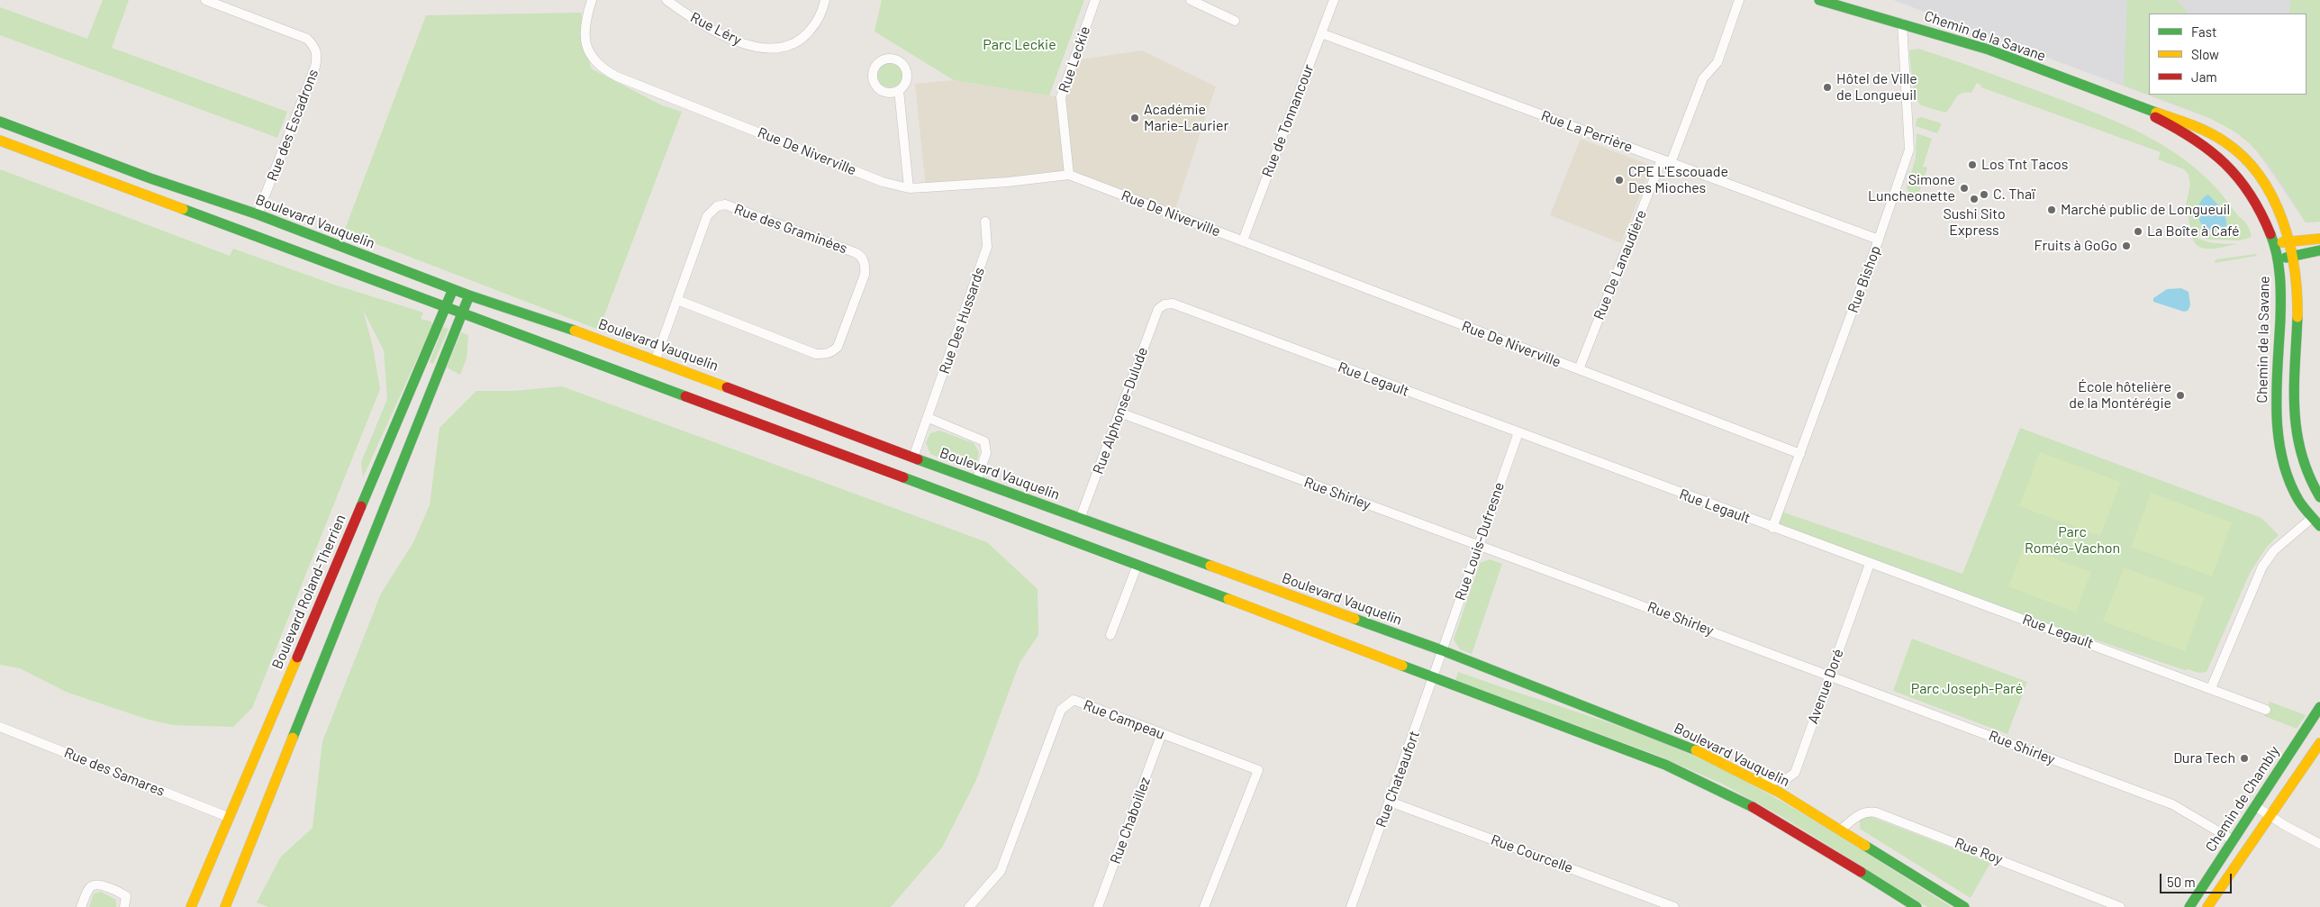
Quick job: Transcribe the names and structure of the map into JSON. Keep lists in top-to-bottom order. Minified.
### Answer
{"streets":{"street":["Rue Léry","Chemin de la Savane","Rue Leckie","Rue de Tonnancour","Rue des Escadrons","Rue La Perrière","Rue De Niverville","Boulevard Vauquelin","Rue des Graminées","Rue De Lanaudière","Rue Bishop","Rue Des Hussards","Rue Legault","Rue Alphonse-Dulude","Rue Shirley","Rue Louis-Dufresne","Boulevard Roland-Therrien","Avenue Doré","Rue Campeau","Rue des Samares","Rue Chateaufort","Chemin de Chambly","Rue Chaboillez","Rue Roy","Rue Courcelle"]},"crossings":[["Chemin de la Savane","Rue Bishop"],["Rue Leckie","Rue De Niverville"],["Rue de Tonnancour","Rue La Perrière"],["Rue de Tonnancour","Rue De Niverville"],["Rue des Escadrons","Boulevard Vauquelin"],["Rue La Perrière","Rue De Lanaudière"],["Rue La Perrière","Rue Bishop"],["Rue De Niverville","Rue De Lanaudière"],["Rue De Niverville","Rue Bishop"],["Boulevard Vauquelin","Rue des Graminées"],["Boulevard Vauquelin","Rue Des Hussards"],["Boulevard Vauquelin","Rue Alphonse-Dulude"],["Boulevard Vauquelin","Rue Louis-Dufresne"],["Boulevard Vauquelin","Boulevard Roland-Therrien"],["Boulevard Vauquelin","Avenue Doré"],["Boulevard Vauquelin","Rue Chateaufort"],["Boulevard Vauquelin","Rue Roy"],["Rue Bishop","Rue Legault"],["Rue Legault","Rue Alphonse-Dulude"],["Rue Legault","Rue Louis-Dufresne"],["Rue Legault","Avenue Doré"],["Rue Alphonse-Dulude","Rue Shirley"],["Rue Shirley","Rue Louis-Dufresne"],["Rue Shirley","Avenue Doré"],["Rue Shirley","Chemin de Chambly"],["Rue Louis-Dufresne","Rue Chateaufort"],["Boulevard Roland-Therrien","Rue des Samares"],["Rue Campeau","Rue Chaboillez"],["Rue Chateaufort","Rue Courcelle"]],"parks":["Parc Leckie","Parc Roméo-Vachon","Parc Joseph-Paré"],"places":["Hôtel de Ville de Longueuil","Académie Marie-Laurier","Los Tnt Tacos","CPE L'Escouade Des Mioches","Simone Luncheonette","C. Thaï","Sushi Sito Express","Marché public de Longueuil","La Boîte à Café","Fruits à GoGo","École hôtelière de la Montérégie","Dura Tech"],"legend":["Fast","Slow","Jam"],"scale_bar":"50 m"}
